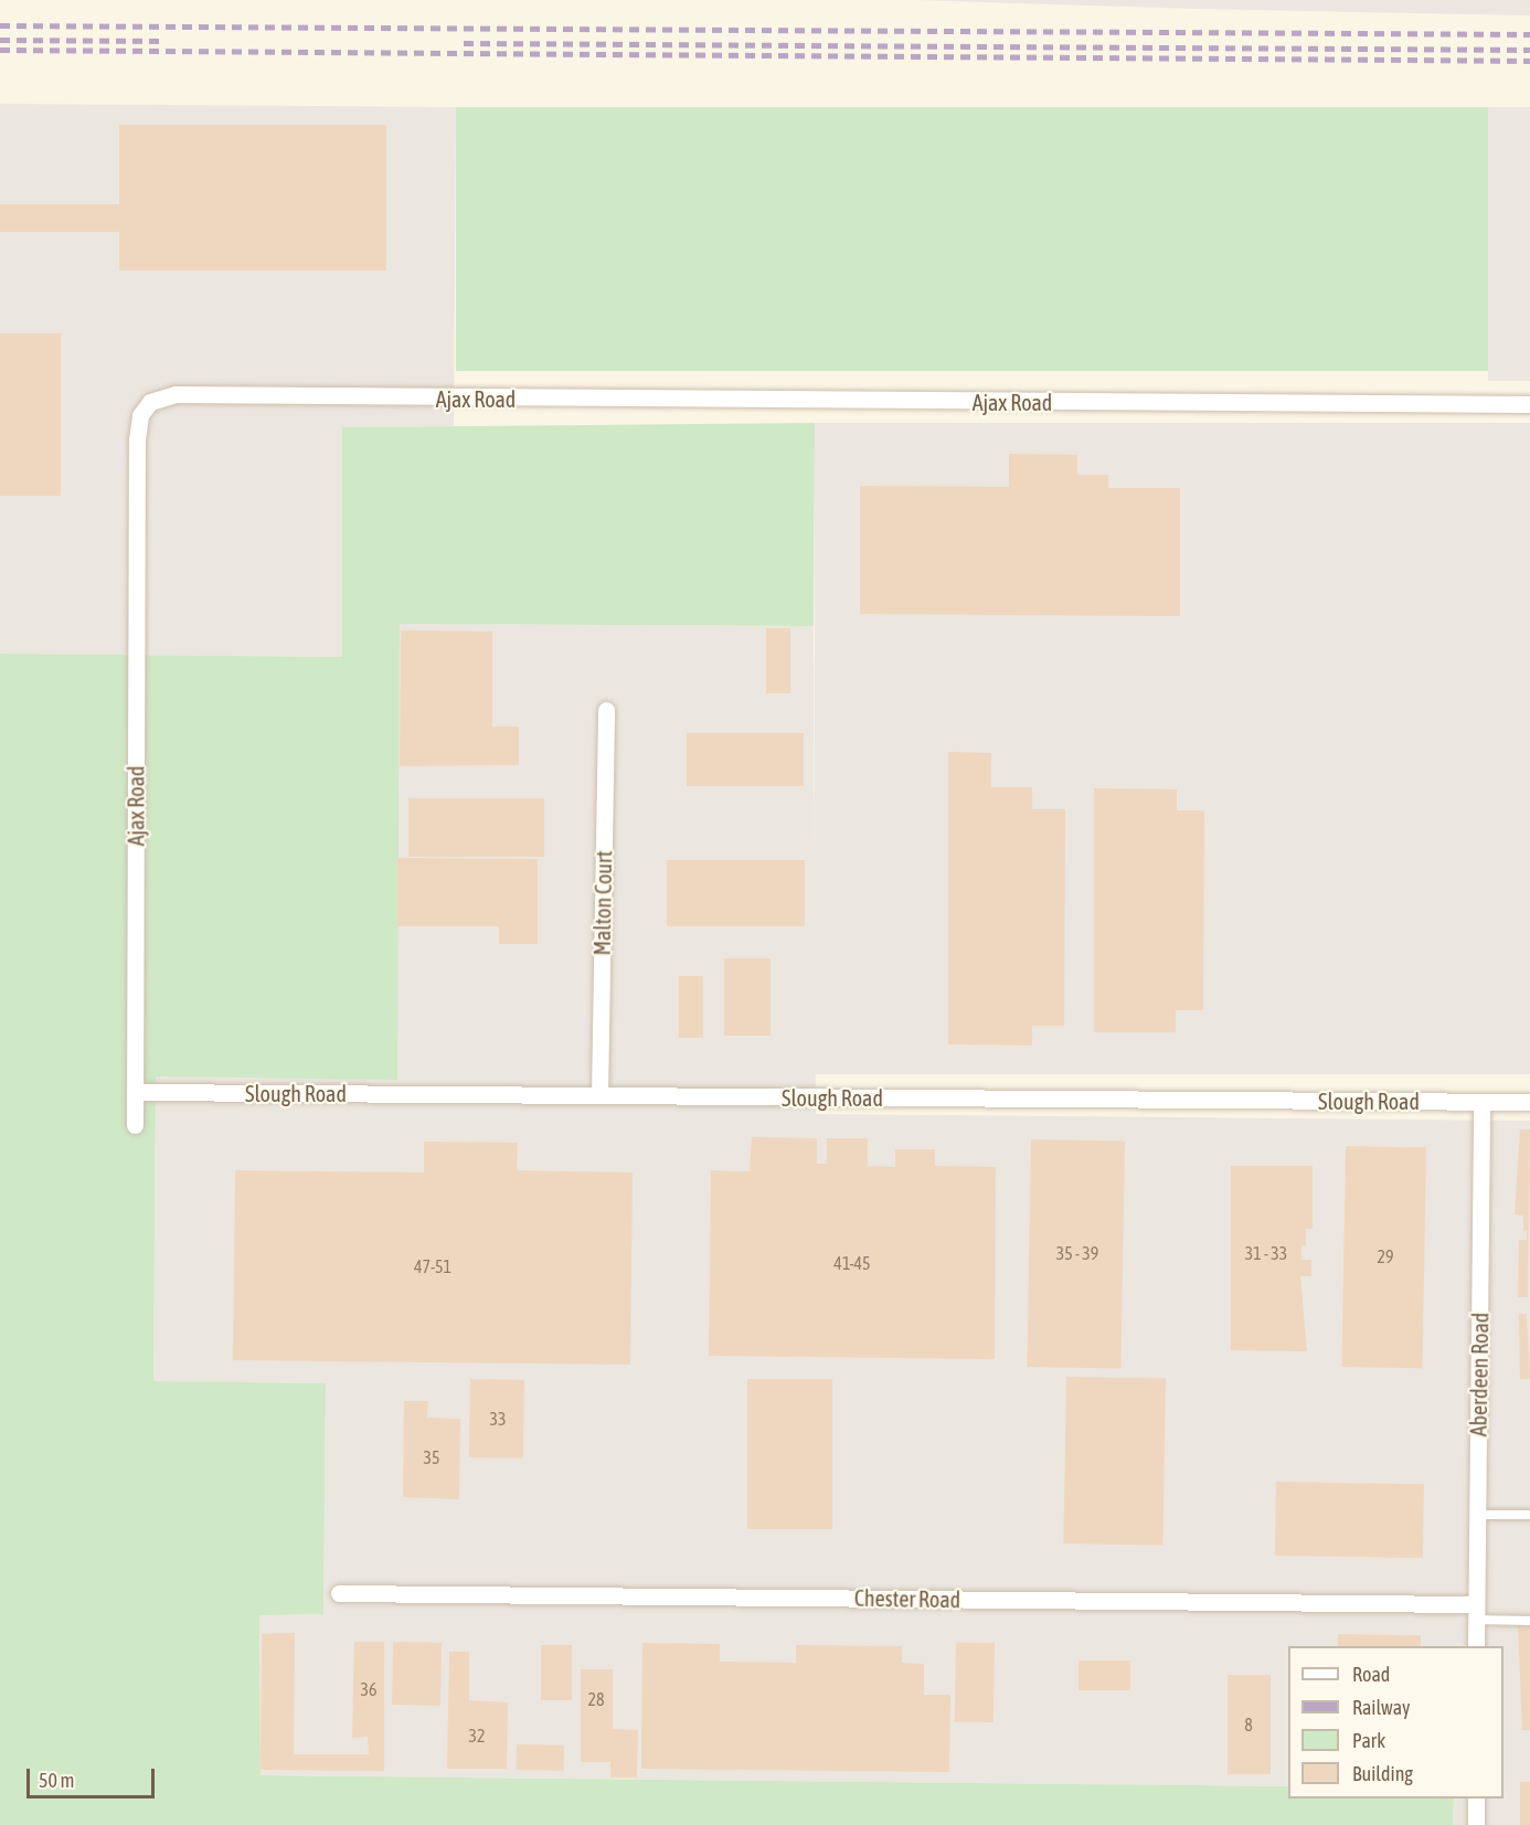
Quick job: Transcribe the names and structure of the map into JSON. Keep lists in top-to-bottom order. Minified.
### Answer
{"streets":{"street":["Ajax Road","Malton Court","Slough Road","Aberdeen Road","Chester Road"]},"crossings":[["Ajax Road","Slough Road"],["Malton Court","Slough Road"],["Slough Road","Aberdeen Road"],["Aberdeen Road","Chester Road"]],"house_numbers":["35 - 39","31 - 33","29","41-45","47-51","33","35","36","28","8","32"],"legend":["Road","Railway","Park","Building"],"scale_bar":"50 m"}
